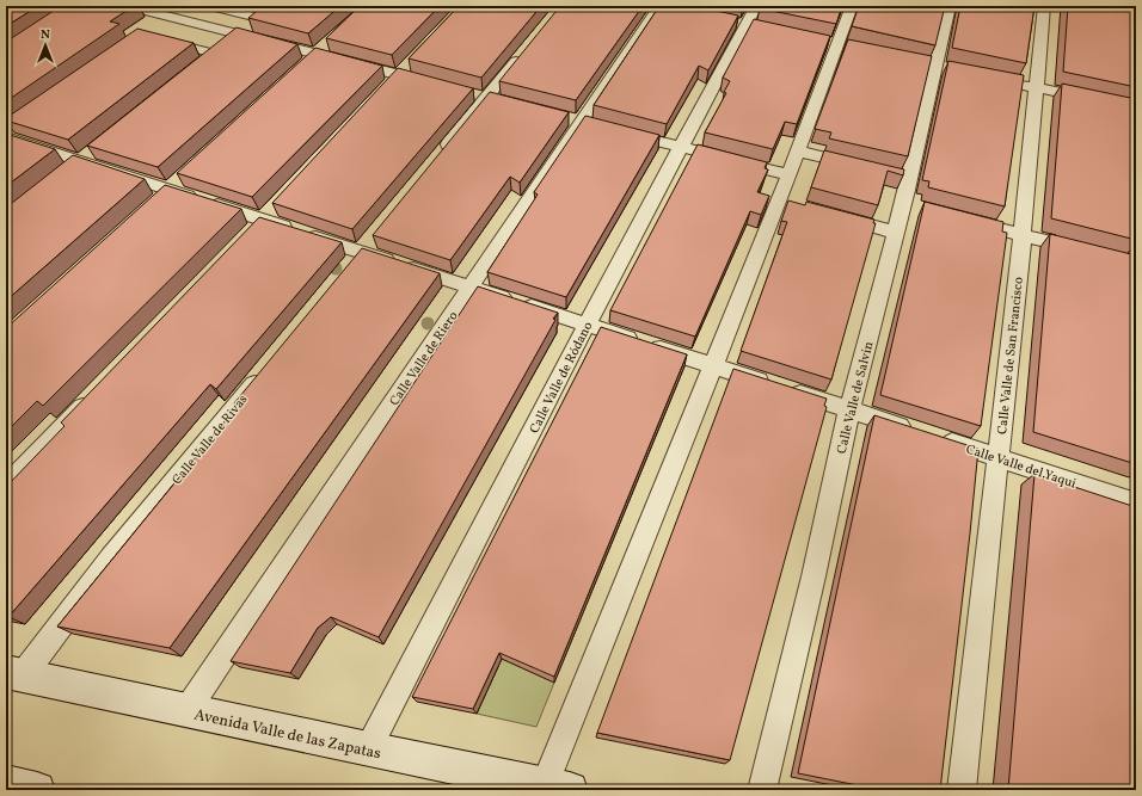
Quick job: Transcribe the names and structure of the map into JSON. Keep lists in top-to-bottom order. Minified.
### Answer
{"streets":{"main road":["Avenida Valle de las Zapatas"],"street":["Calle Valle de San Francisco","Calle Valle de Riero","Calle Valle de Ródano","Calle Valle de Salvin","Calle Valle de Rivas","Calle Valle del Yaqui"]},"crossings":[["Calle Valle de San Francisco","Calle Valle del Yaqui"],["Calle Valle de Riero","Calle Valle del Yaqui"],["Calle Valle de Riero","Avenida Valle de las Zapatas"],["Calle Valle de Ródano","Calle Valle del Yaqui"],["Calle Valle de Ródano","Avenida Valle de las Zapatas"],["Calle Valle de Salvin","Calle Valle del Yaqui"],["Calle Valle de Rivas","Avenida Valle de las Zapatas"]],"north":"top"}
